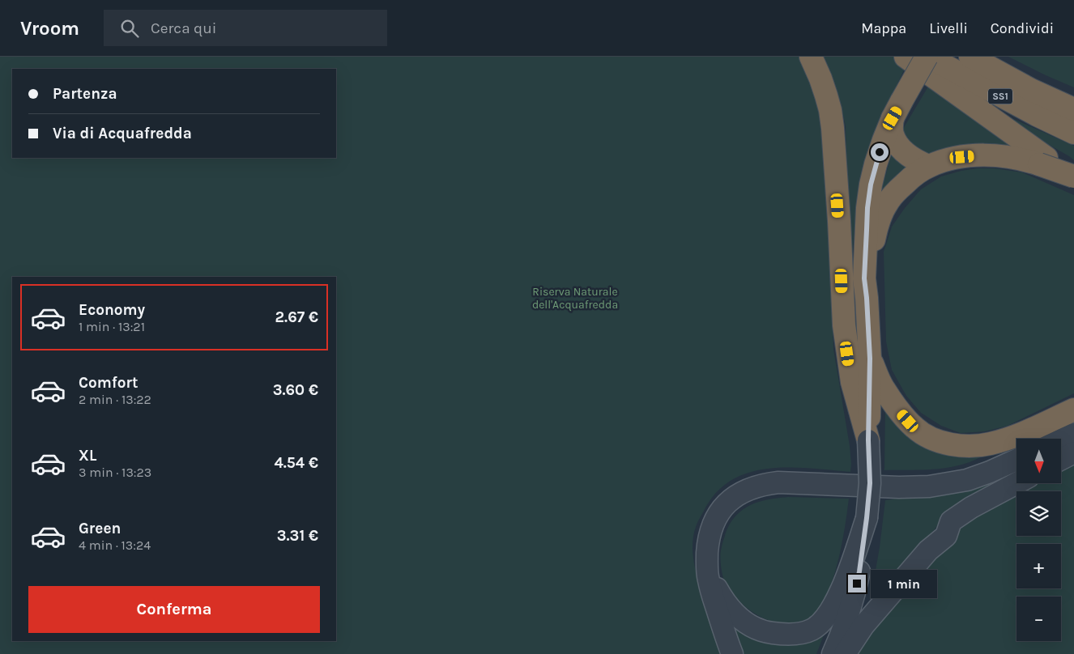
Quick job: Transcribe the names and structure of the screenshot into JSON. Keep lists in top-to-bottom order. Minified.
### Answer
{"streets":{"highway":["SS1"]},"parks":["Riserva Naturale dell'Acquafredda"],"north":"bottom","page":{"header":"Vroom","search":"Cerca qui","nav":["Mappa","Livelli","Condividi"],"banner":["Partenza","Via di Acquafredda"],"list":[{"name":"Economy","note":"1 min · 13:21","value":"2.67 €"},{"name":"Comfort","note":"2 min · 13:22","value":"3.60 €"},{"name":"XL","note":"3 min · 13:23","value":"4.54 €"},{"name":"Green","note":"4 min · 13:24","value":"3.31 €"}],"map_buttons":["+","−"],"bubble":"1 min","buttons":"Conferma"}}
